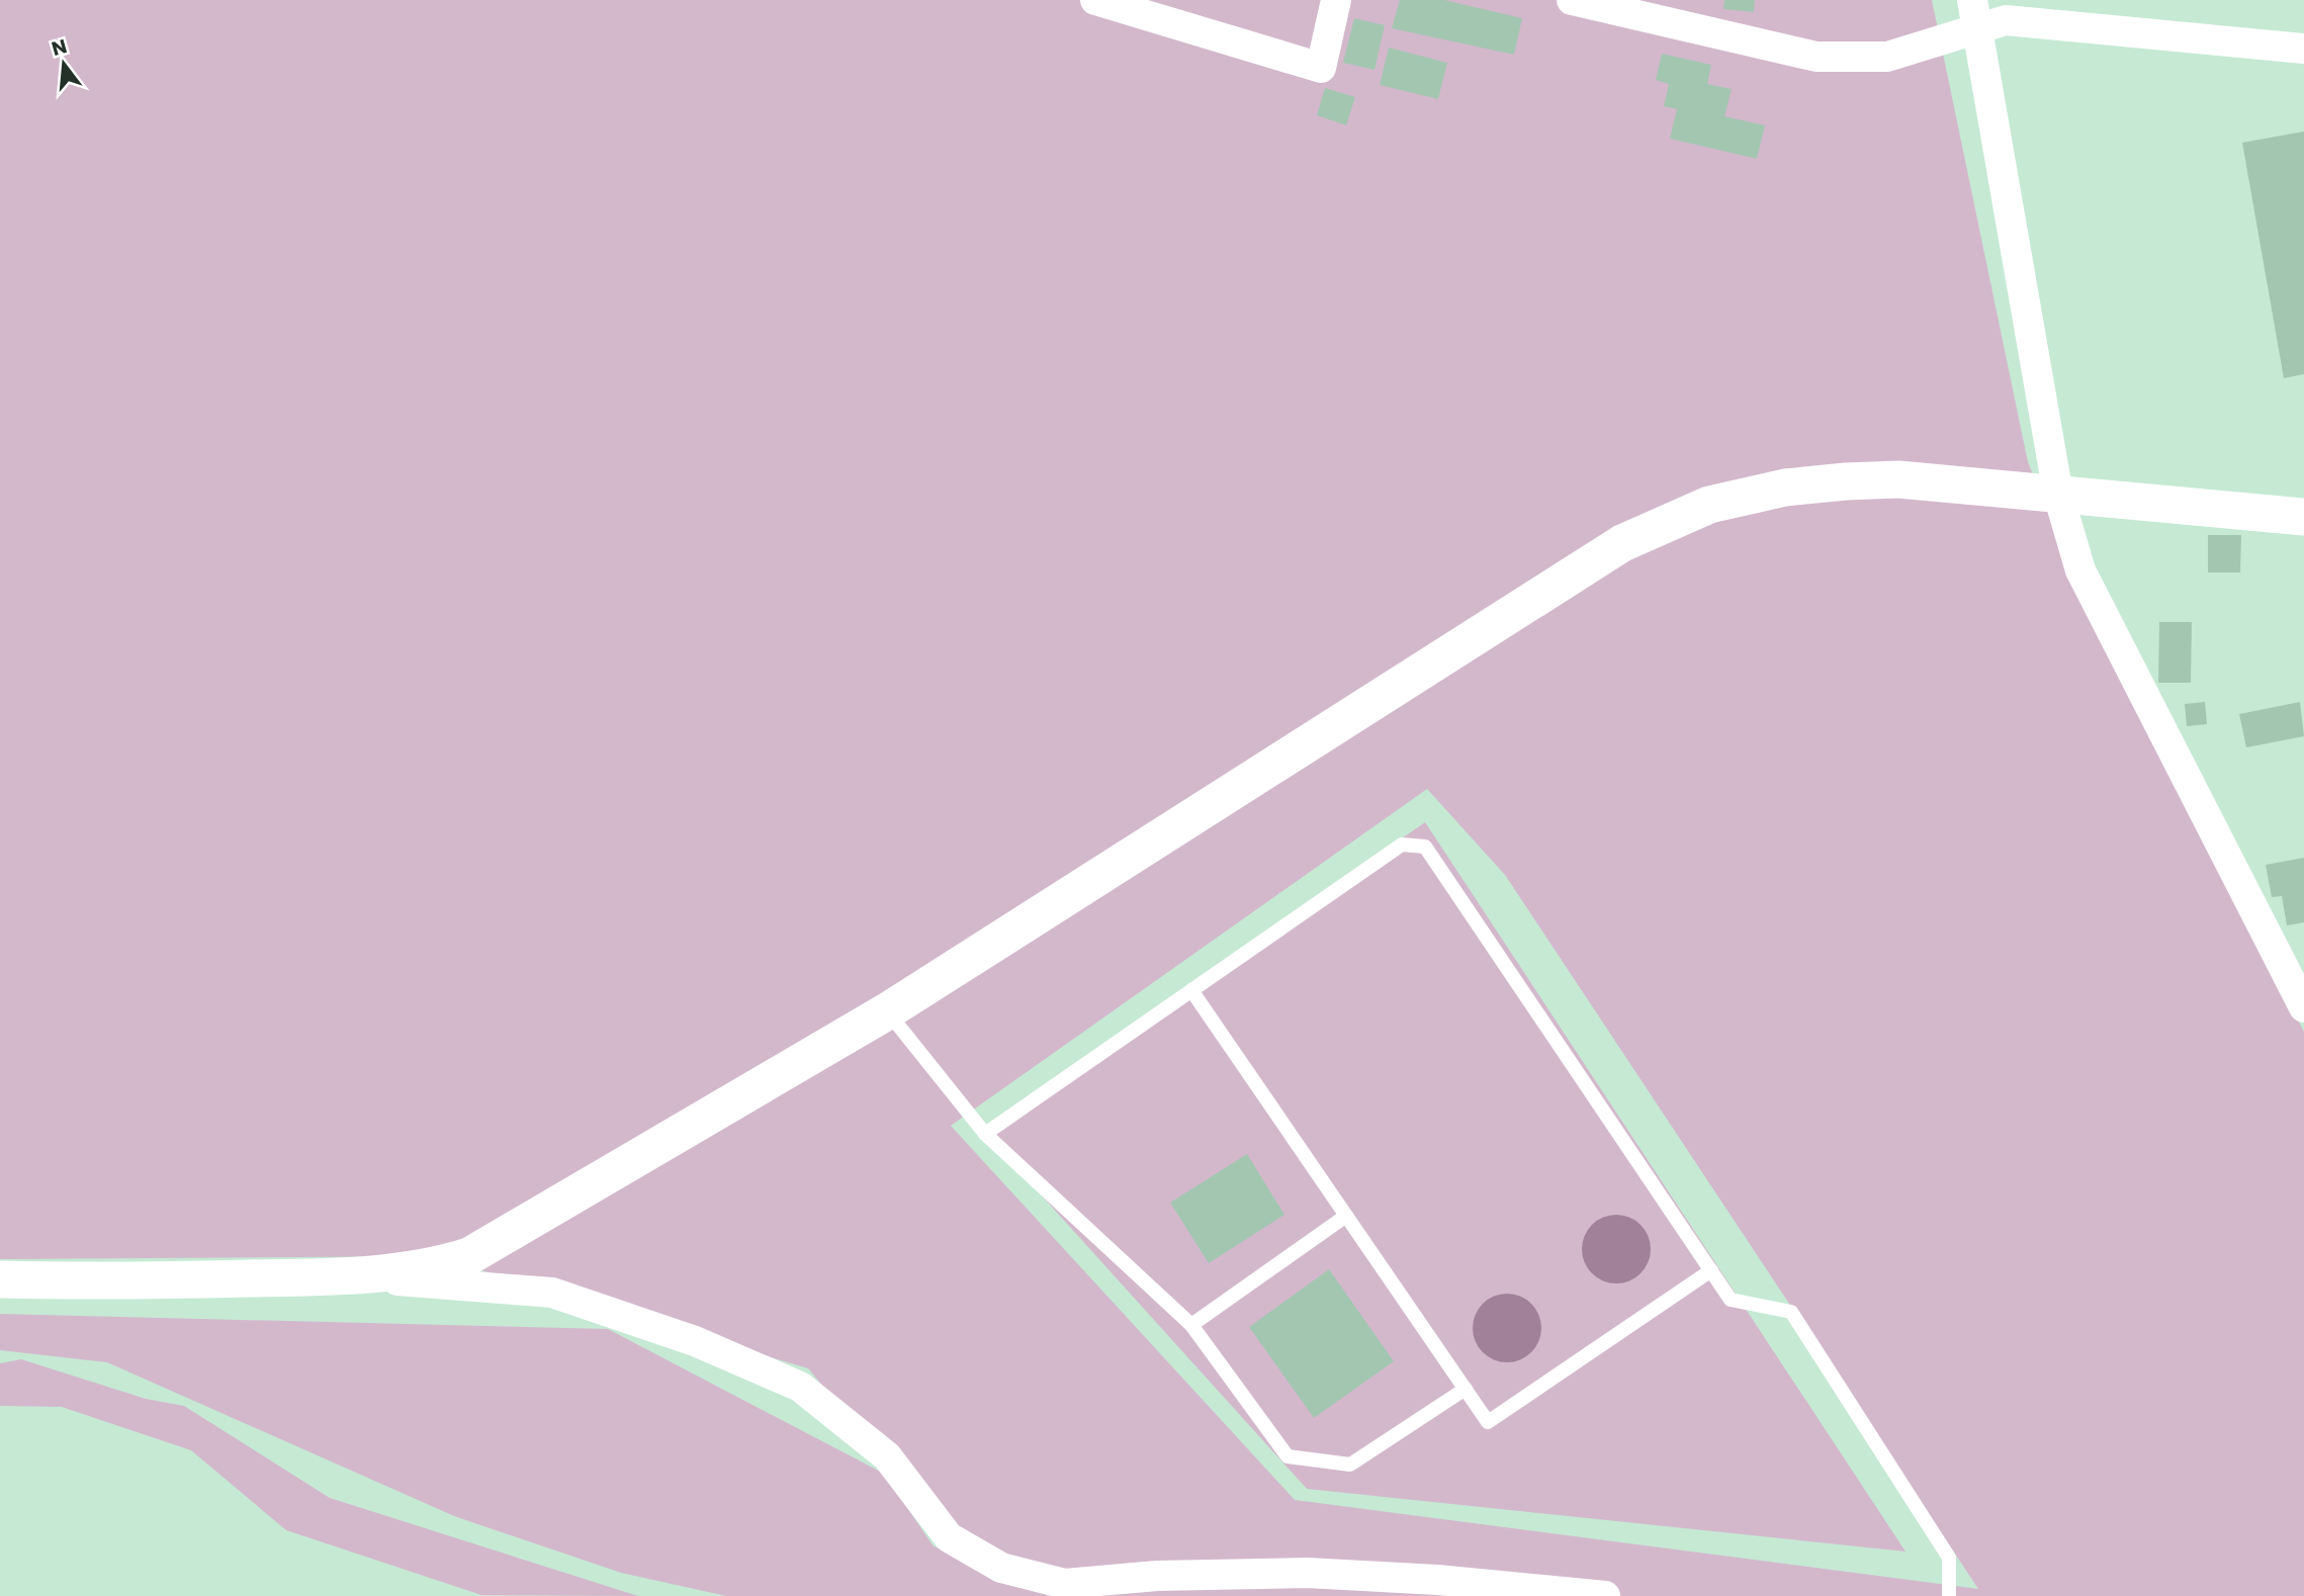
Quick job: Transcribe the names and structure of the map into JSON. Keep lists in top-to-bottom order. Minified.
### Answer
{"north":"top"}
